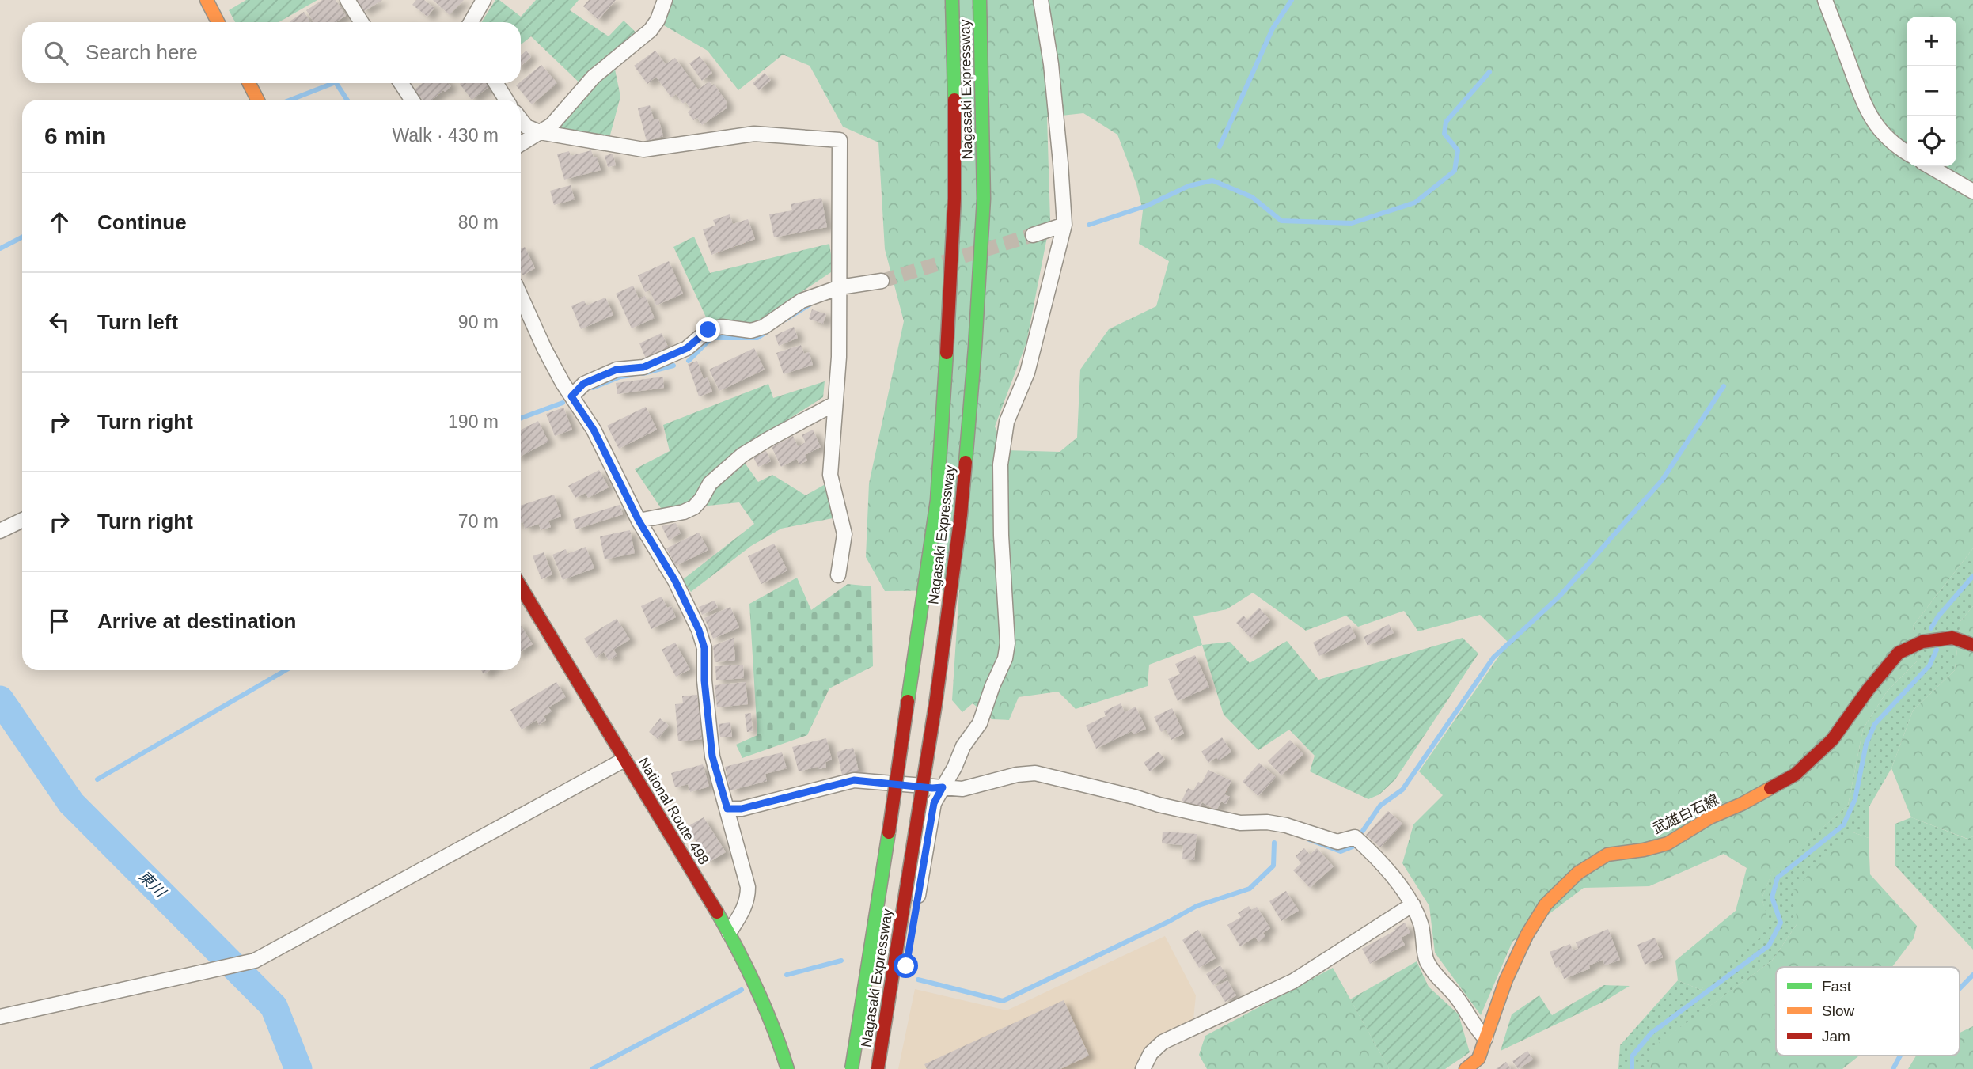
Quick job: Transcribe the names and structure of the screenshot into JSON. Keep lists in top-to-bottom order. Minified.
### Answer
{"streets":{"main road":["Nagasaki Expressway","National Route 498","武雄白石線"]},"water":["東川"],"legend":["Fast","Slow","Jam"],"page":{"map_buttons":["+","−"],"search":"Search here","heading":["6 min","Walk · 430 m"],"list":[["Continue","80 m"],["Turn left","90 m"],["Turn right","190 m"],["Turn right","70 m"],"Arrive at destination"]}}
